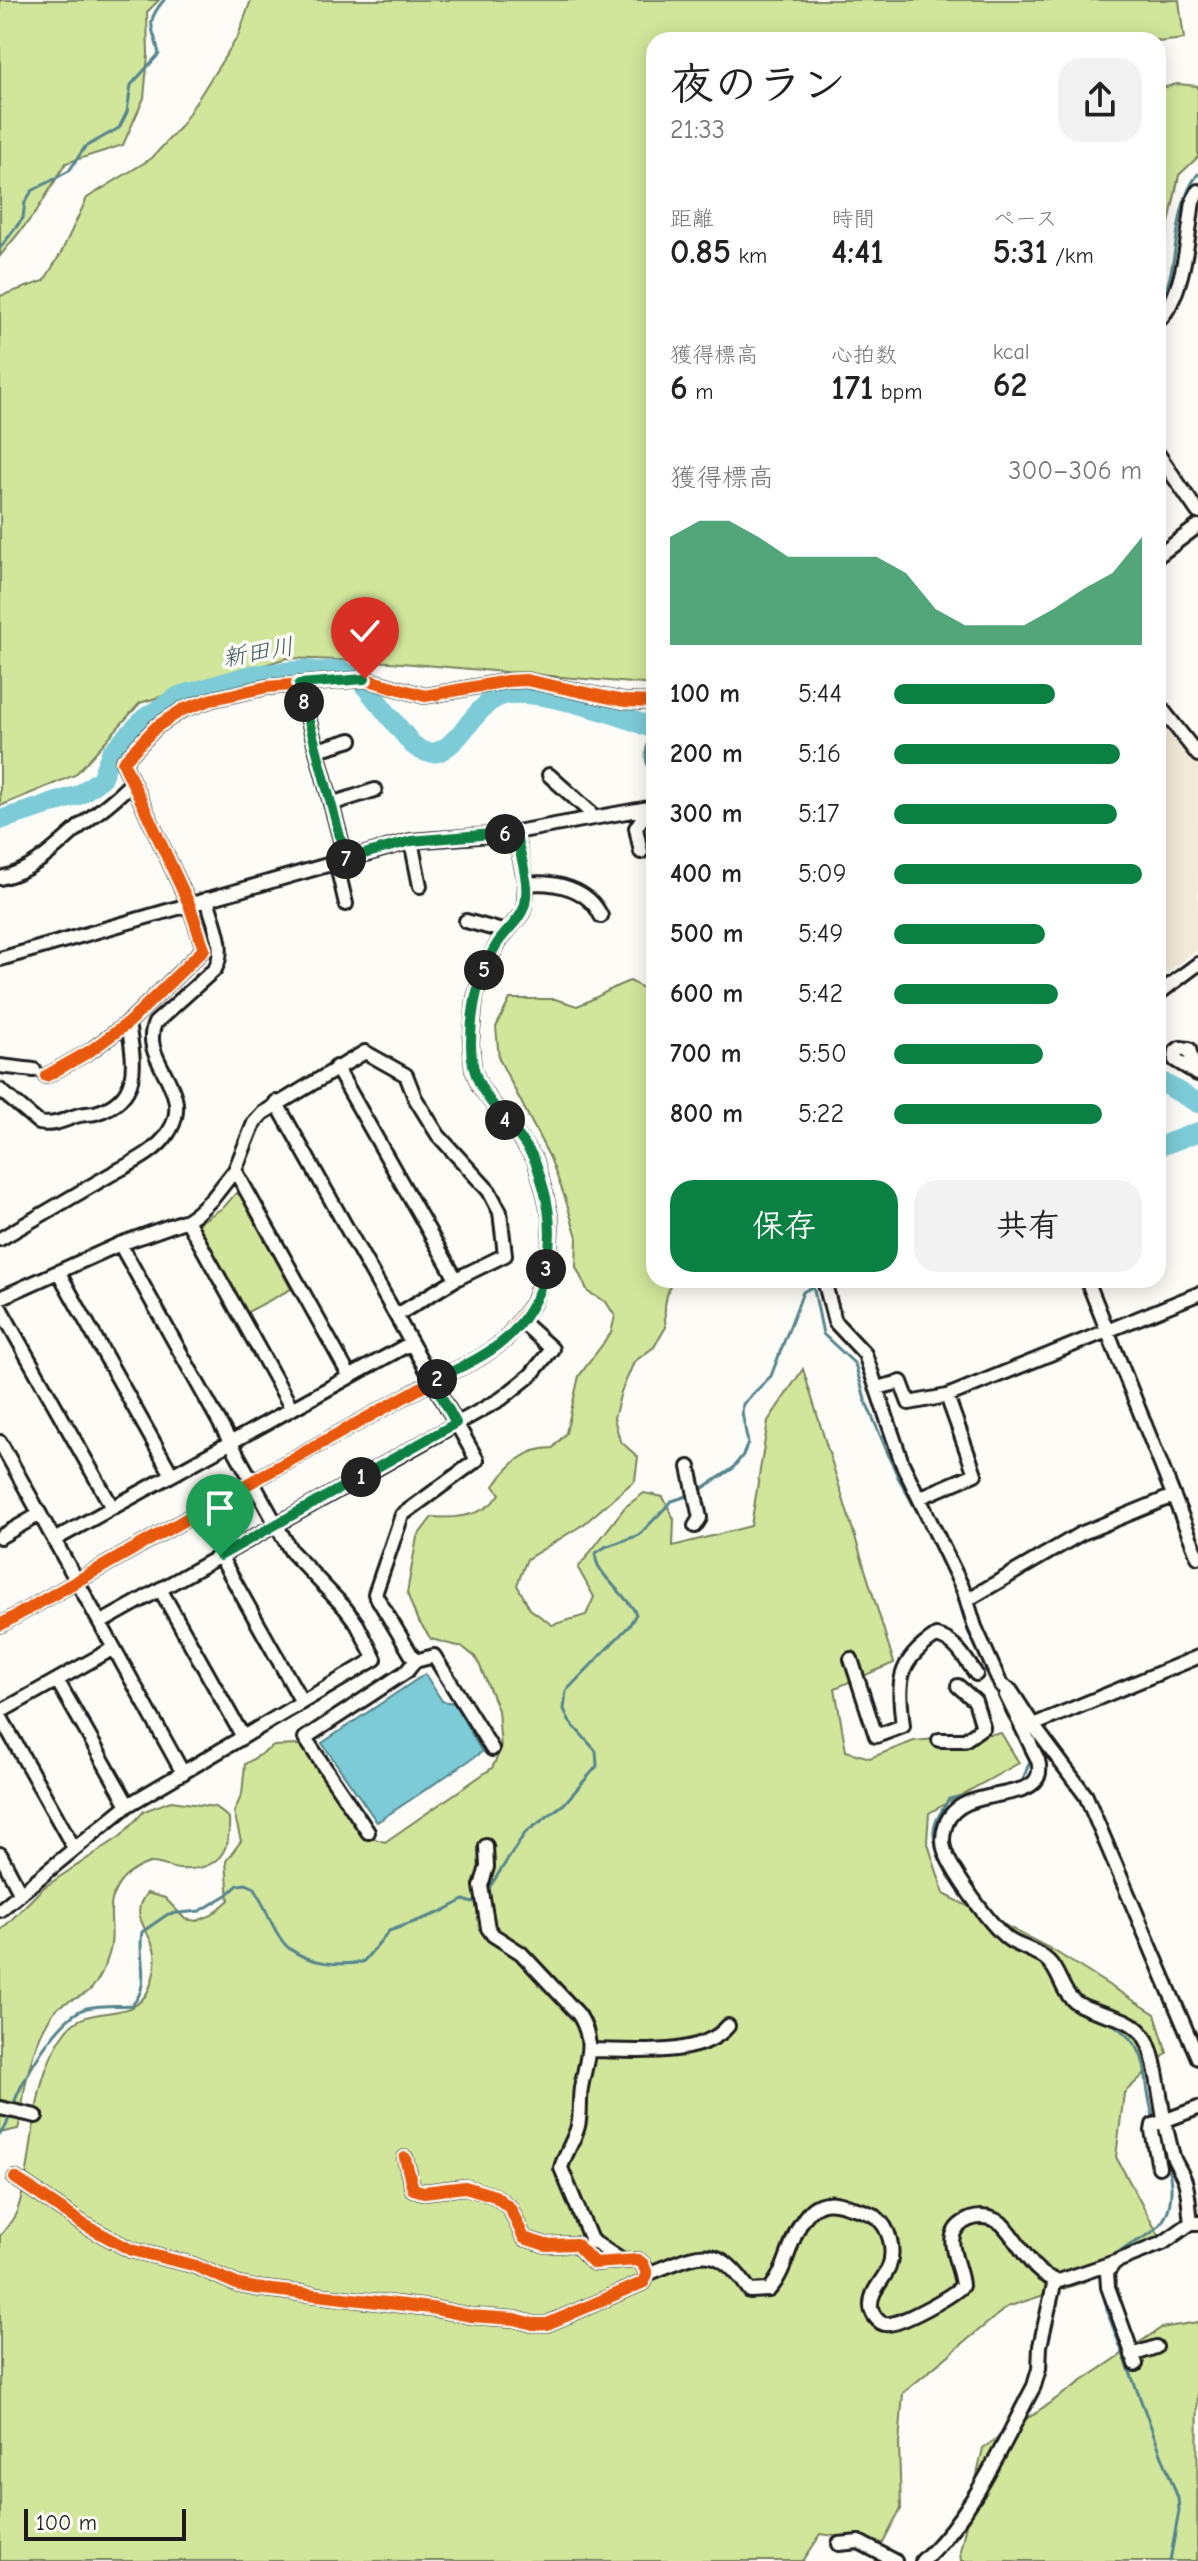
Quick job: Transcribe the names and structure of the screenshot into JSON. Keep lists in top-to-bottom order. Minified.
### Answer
{"water":["新田川"],"scale_bar":"100 m","page":{"heading":["夜のラン","21:33"],"stats":[["距離","0.85 km"],["時間","4:41"],["ペース","5:31 /km"],["獲得標高","6 m"],["心拍数","171 bpm"],["kcal","62"]],"chart":["獲得標高","300–306 m"],"list":[{"name":"100 m","note":"5:44"},{"name":"200 m","note":"5:16"},{"name":"300 m","note":"5:17"},{"name":"400 m","note":"5:09"},{"name":"500 m","note":"5:49"},{"name":"600 m","note":"5:42"},{"name":"700 m","note":"5:50"},{"name":"800 m","note":"5:22"}],"pins":["8","6","7","5","4","3","2","1"],"buttons":["保存","共有"],"scale":"100 m"}}
